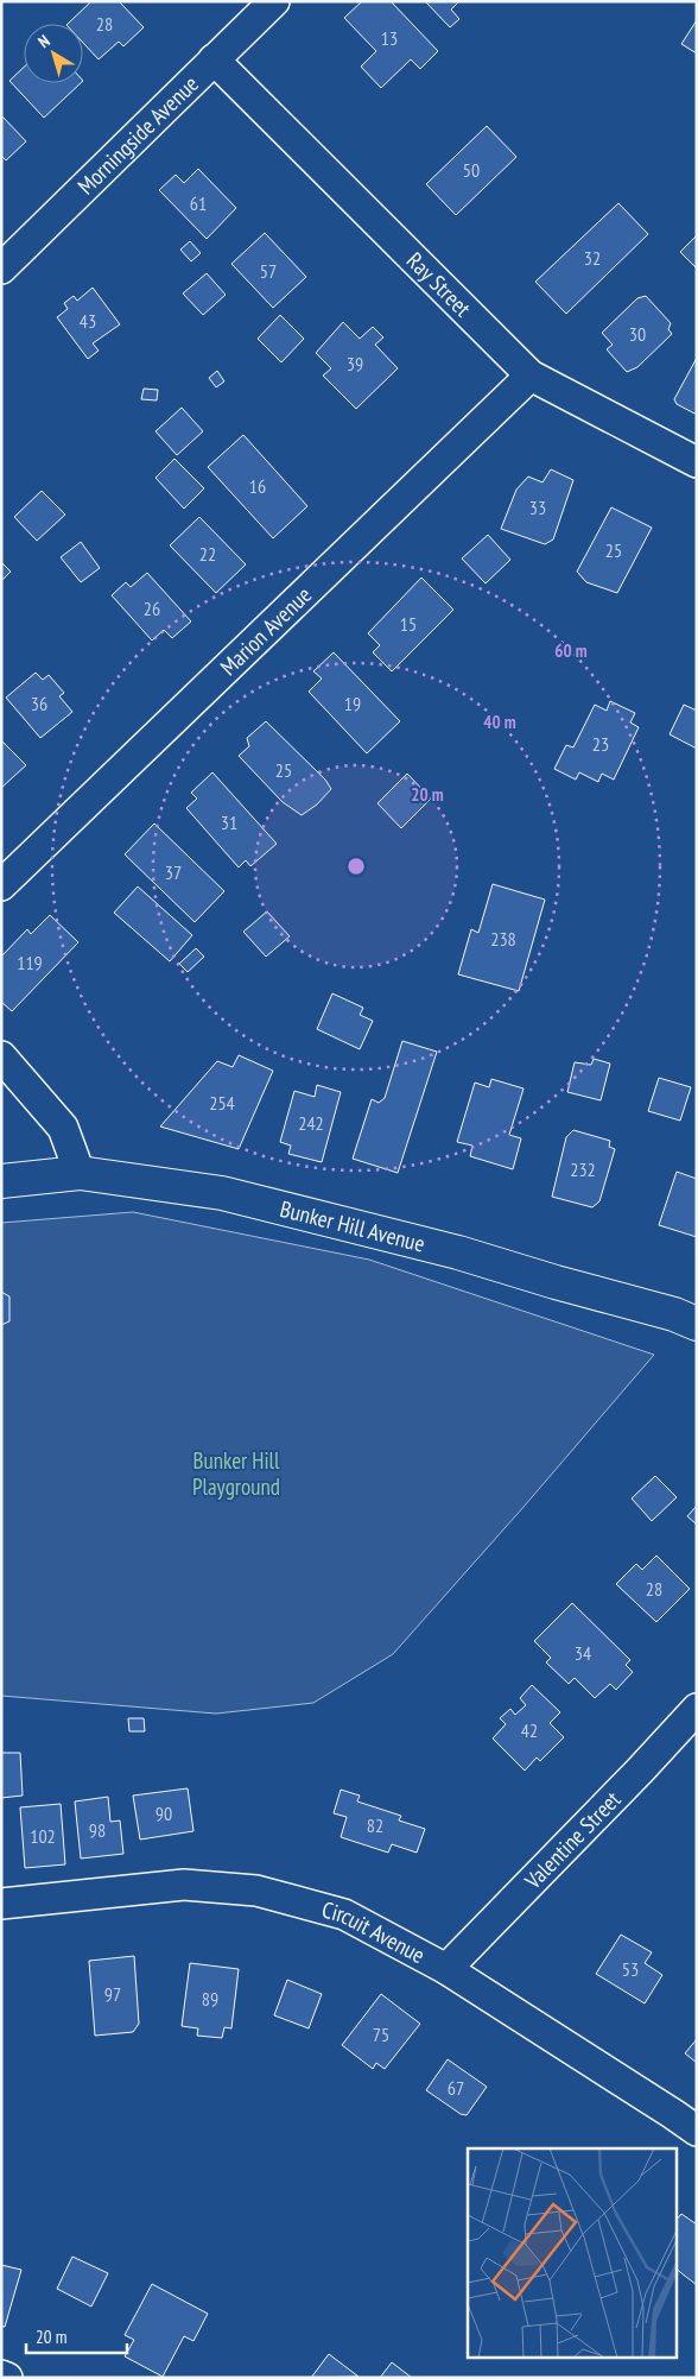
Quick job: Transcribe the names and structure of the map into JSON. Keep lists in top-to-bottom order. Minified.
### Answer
{"streets":{"main road":["Bunker Hill Avenue"],"street":["Morningside Avenue","Ray Street","Marion Avenue","Valentine Street","Circuit Avenue"]},"crossings":[["Morningside Avenue","Ray Street"],["Ray Street","Marion Avenue"],["Valentine Street","Circuit Avenue"]],"parks":["Bunker Hill Playground"],"house_numbers":["28","13","50","61","32","57","43","30","39","16","33","25","22","26","15","36","19","23","25","31","37","238","119","254","242","232","28","34","42","90","82","98","102","53","97","89","75","67"],"scale_bar":"20 m","north":"top left","rings":["60 m","40 m","20 m"]}
